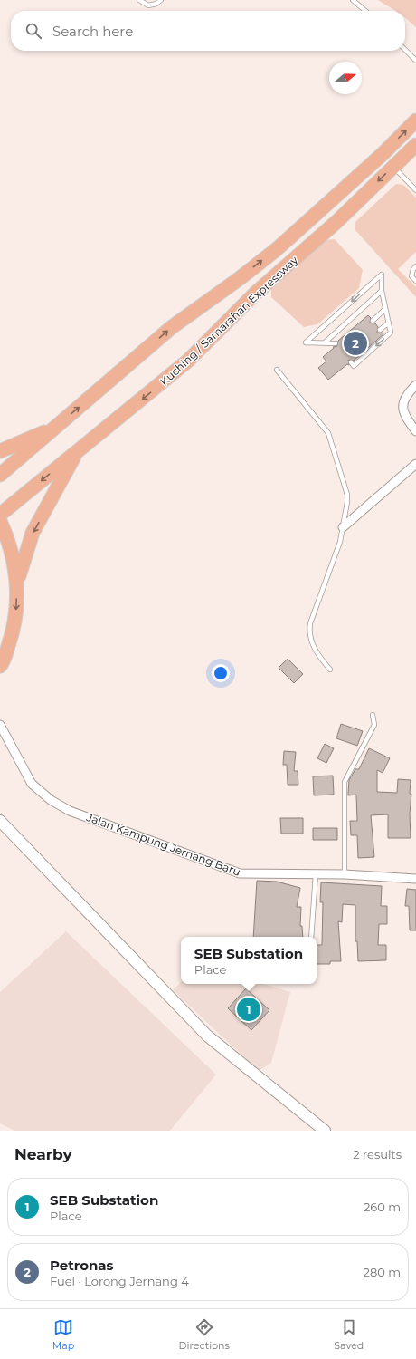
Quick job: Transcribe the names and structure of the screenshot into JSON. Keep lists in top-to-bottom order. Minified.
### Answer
{"streets":{"highway":["Kuching / Samarahan Expressway"],"street":["Jalan Kampung Jernang Baru"]},"north":"right","page":{"search":"Search here","pins":["2","1"],"popup":["SEB Substation","Place"],"heading":["Nearby","2 results"],"list":[{"mark":"1","name":"SEB Substation","note":"Place","value":"260 m"},{"mark":"2","name":"Petronas","note":"Fuel · Lorong Jernang 4","value":"280 m"}],"nav":["Map","Directions","Saved"]}}
